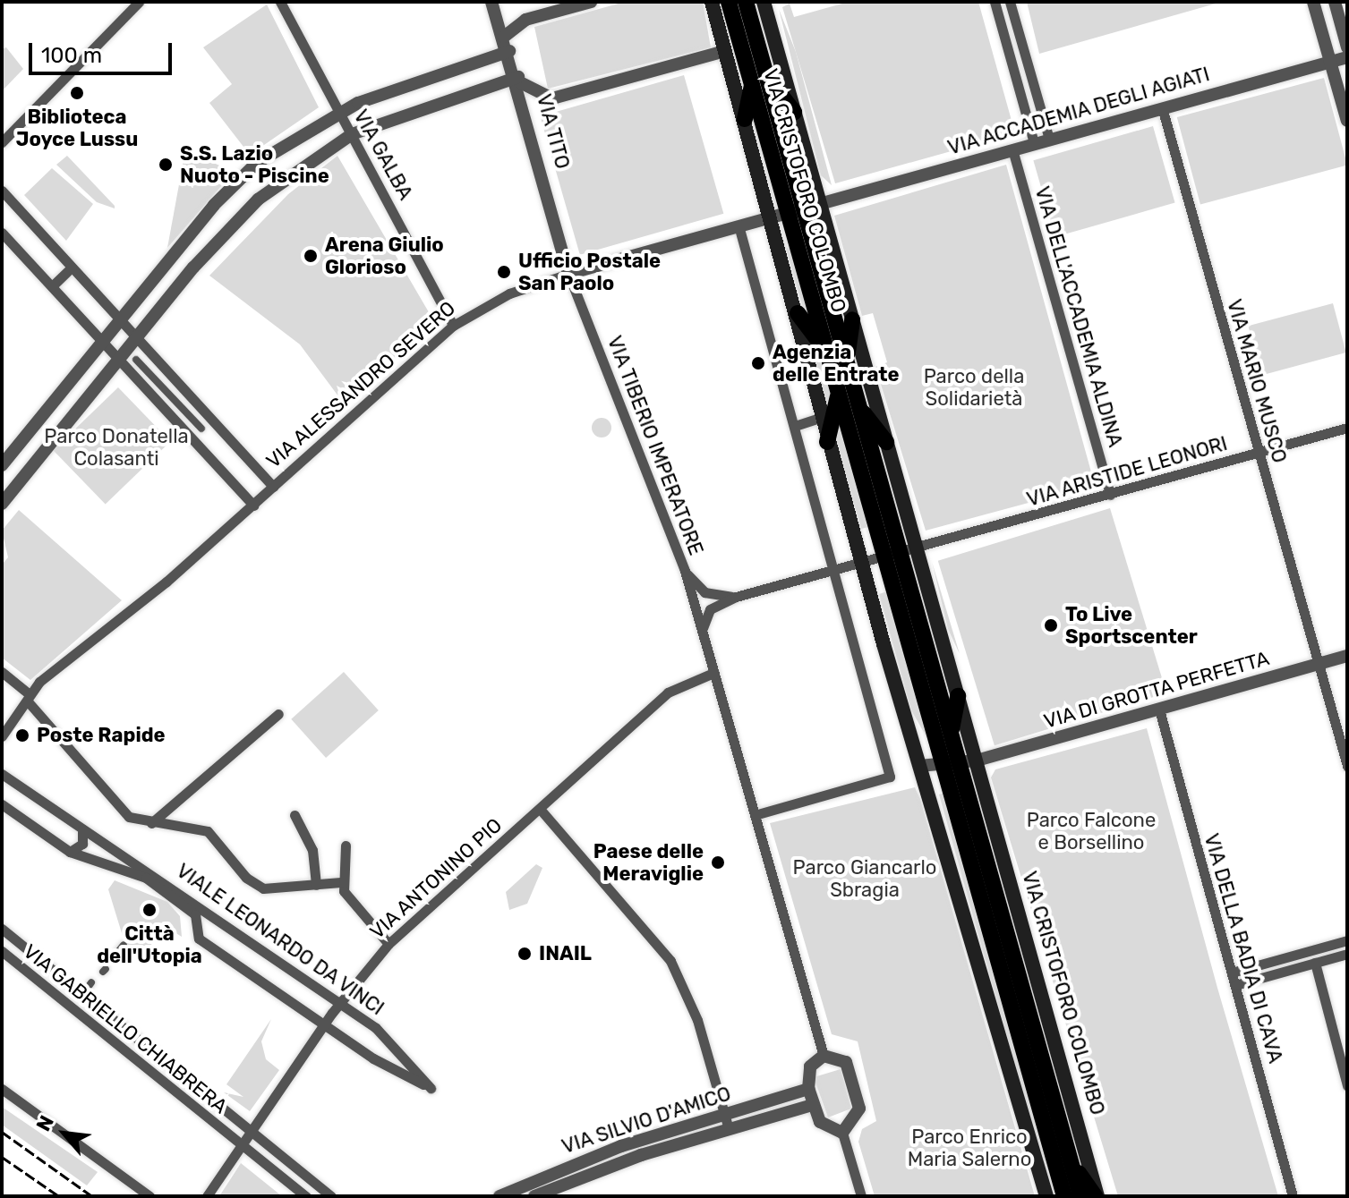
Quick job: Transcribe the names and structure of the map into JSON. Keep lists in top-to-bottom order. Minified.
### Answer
{"streets":{"main road":["VIA CRISTOFORO COLOMBO"],"street":["VIA ACCADEMIA DEGLI AGIATI","VIA TITO","VIA GALBA","VIA DELL'ACCADEMIA ALDINA","VIA MARIO MUSCO","VIA ALESSANDRO SEVERO","VIA TIBERIO IMPERATORE","VIA ARISTIDE LEONORI","VIA DI GROTTA PERFETTA","VIA ANTONINO PIO","VIALE LEONARDO DA VINCI","VIA DELLA BADIA DI CAVA","VIA GABRIELLO CHIABRERA","VIA SILVIO D'AMICO"]},"crossings":[["VIA ACCADEMIA DEGLI AGIATI","VIA CRISTOFORO COLOMBO"],["VIA ACCADEMIA DEGLI AGIATI","VIA DELL'ACCADEMIA ALDINA"],["VIA ACCADEMIA DEGLI AGIATI","VIA MARIO MUSCO"],["VIA ACCADEMIA DEGLI AGIATI","VIA ALESSANDRO SEVERO"],["VIA TITO","VIA ALESSANDRO SEVERO"],["VIA TITO","VIA TIBERIO IMPERATORE"],["VIA GALBA","VIA ALESSANDRO SEVERO"],["VIA CRISTOFORO COLOMBO","VIA ALESSANDRO SEVERO"],["VIA CRISTOFORO COLOMBO","VIA ARISTIDE LEONORI"],["VIA CRISTOFORO COLOMBO","VIA DI GROTTA PERFETTA"],["VIA DELL'ACCADEMIA ALDINA","VIA ARISTIDE LEONORI"],["VIA MARIO MUSCO","VIA ARISTIDE LEONORI"],["VIA MARIO MUSCO","VIA DI GROTTA PERFETTA"],["VIA ALESSANDRO SEVERO","VIA TIBERIO IMPERATORE"],["VIA TIBERIO IMPERATORE","VIA ANTONINO PIO"],["VIA DI GROTTA PERFETTA","VIA DELLA BADIA DI CAVA"],["VIA ANTONINO PIO","VIALE LEONARDO DA VINCI"],["VIA ANTONINO PIO","VIA GABRIELLO CHIABRERA"]],"parks":["Parco della Solidarietà","Parco Donatella Colasanti","Parco Falcone e Borsellino","Parco Giancarlo Sbragia","Parco Enrico Maria Salerno"],"places":["Biblioteca Joyce Lussu","S.S. Lazio Nuoto - Piscine","Arena Giulio Glorioso","Ufficio Postale San Paolo","Agenzia delle Entrate","To Live Sportscenter","Poste Rapide","Paese delle Meraviglie","Città dell'Utopia","INAIL"],"scale_bar":"100 m","north":"top left"}
